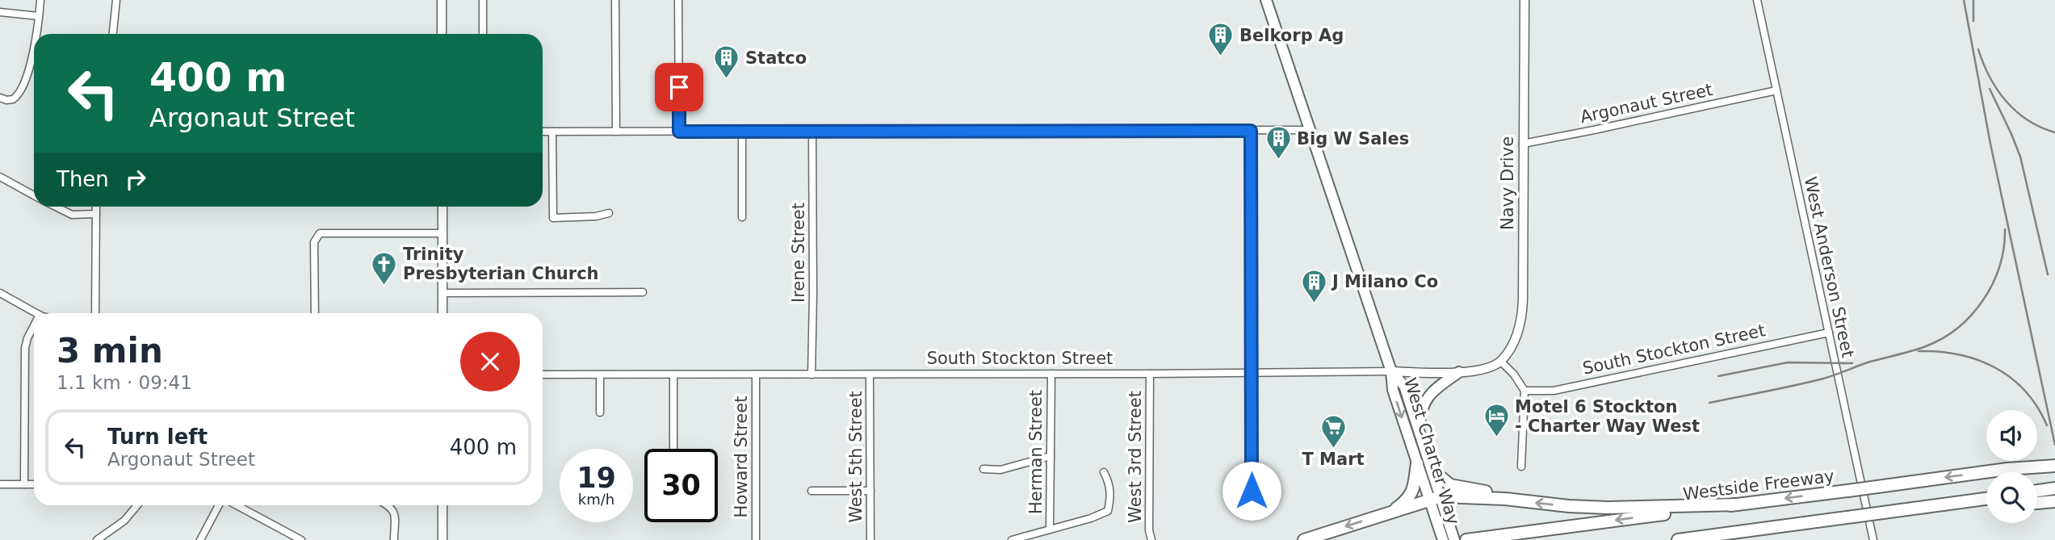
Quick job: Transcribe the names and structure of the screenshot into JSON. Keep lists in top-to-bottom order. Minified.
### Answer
{"streets":{"highway":["West Charter Way","Westside Freeway"],"street":["Argonaut Street","Navy Drive","Irene Street","West Anderson Street","South Stockton Street","Herman Street","Howard Street","West 5th Street","West 3rd Street"]},"crossings":[["Argonaut Street","Navy Drive"],["Argonaut Street","West Anderson Street"],["Navy Drive","South Stockton Street"],["Irene Street","South Stockton Street"],["West Anderson Street","South Stockton Street"],["South Stockton Street","West Charter Way"],["South Stockton Street","Herman Street"],["South Stockton Street","Howard Street"],["South Stockton Street","West 5th Street"],["South Stockton Street","West 3rd Street"]],"places":{"building":["Belkorp Ag","Statco","Big W Sales","J Milano Co"],"church":["Trinity Presbyterian Church"],"hotel":["Motel 6 Stockton - Charter Way West"],"supermarket":["T Mart"]},"page":{"turn":["400 m","Argonaut Street"],"then":"Then","heading":["3 min","1.1 km · 09:41"],"list":[{"name":"Turn left","note":"Argonaut Street","value":"400 m"}],"speed":"19 km/h","limit":"30"}}
